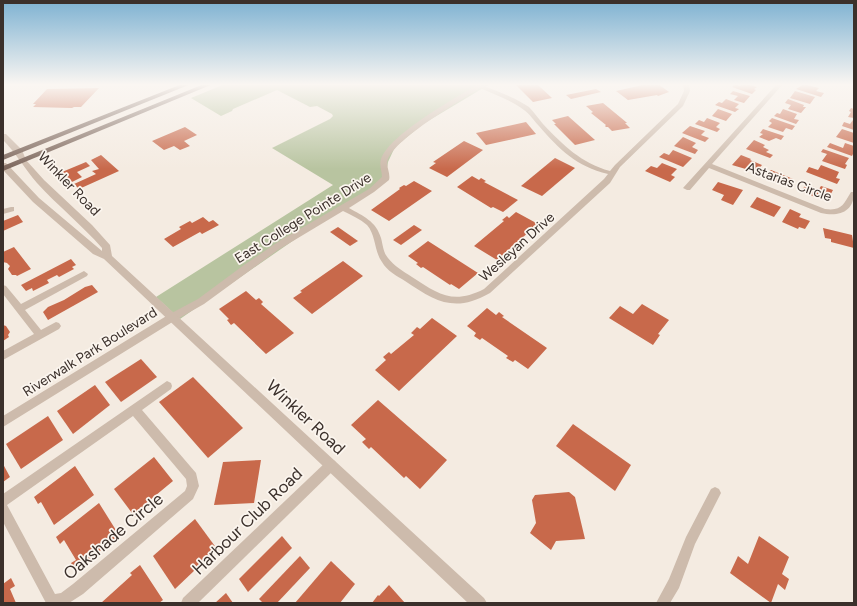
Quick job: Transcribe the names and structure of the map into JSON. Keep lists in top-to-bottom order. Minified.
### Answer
{"streets":{"street":["Astarias Circle","Winkler Road","East College Pointe Drive","Wesleyan Drive","Riverwalk Park Boulevard","Harbour Club Road","Oakshade Circle"]},"crossings":[["Winkler Road","East College Pointe Drive"],["Winkler Road","Riverwalk Park Boulevard"],["Winkler Road","Harbour Club Road"],["East College Pointe Drive","Wesleyan Drive"],["East College Pointe Drive","Riverwalk Park Boulevard"]]}
